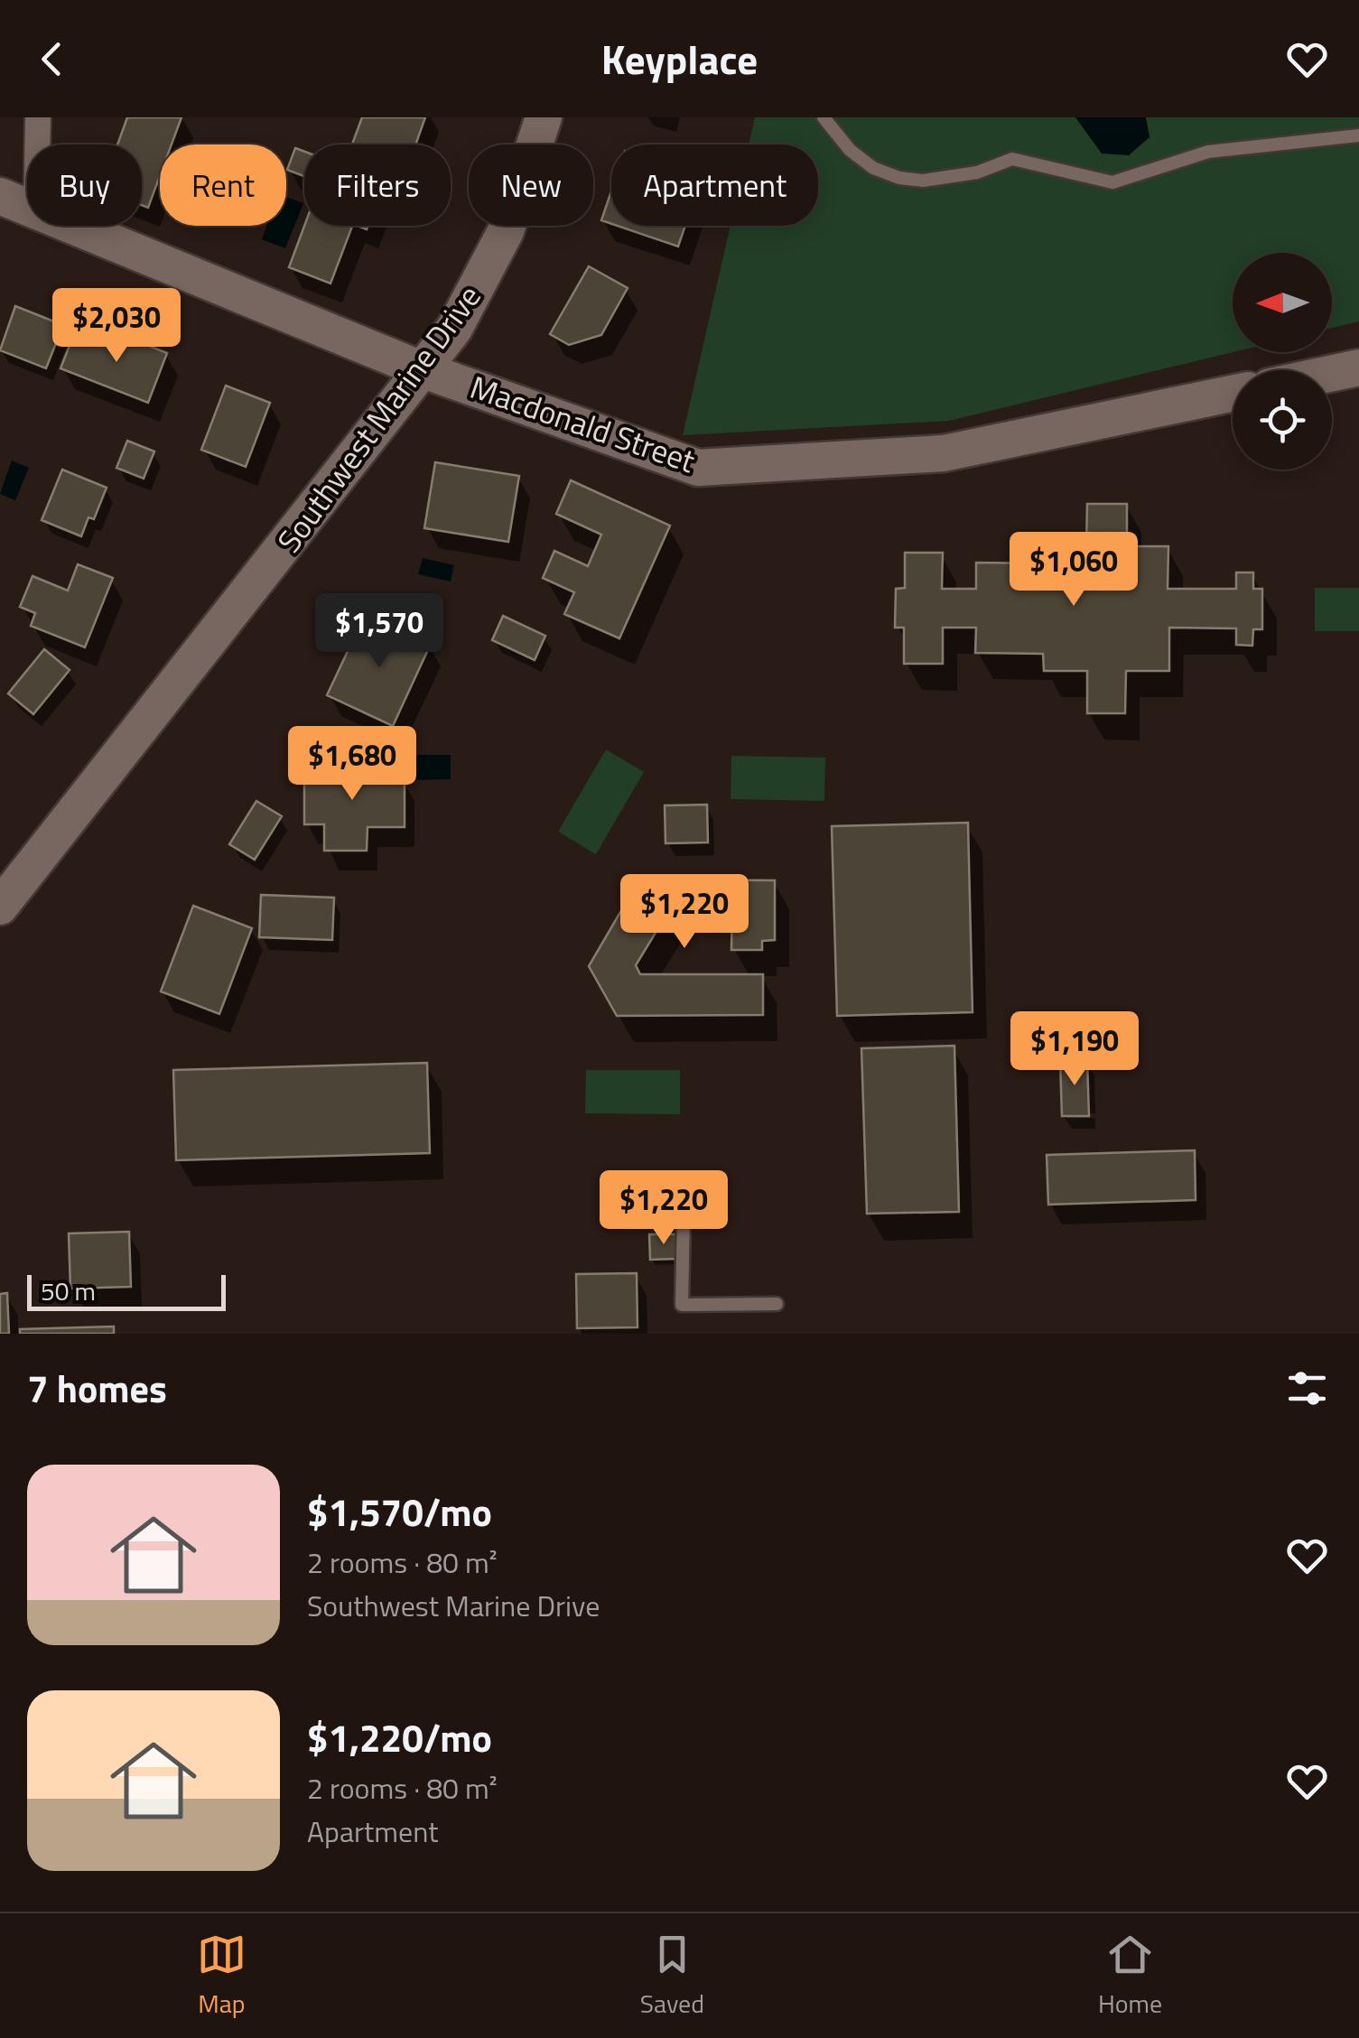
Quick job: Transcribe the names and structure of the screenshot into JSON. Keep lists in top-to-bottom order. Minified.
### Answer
{"streets":{"street":["Southwest Marine Drive","Macdonald Street"]},"crossings":[["Southwest Marine Drive","Macdonald Street"]],"scale_bar":"50 m","north":"left","page":{"header":"Keyplace","chip":["Buy","Rent","Filters","New","Apartment"],"price":["$2,030","$1,060","$1,570","$1,680","$1,220","$1,190","$1,220"],"scale":"50 m","heading":"7 homes","list":[{"name":"$1,570/mo","note":"2 rooms · 80 m² · Southwest Marine Drive"},{"name":"$1,220/mo","note":"2 rooms · 80 m² · Apartment"}],"tabs":["Map","Saved","Home"]}}
